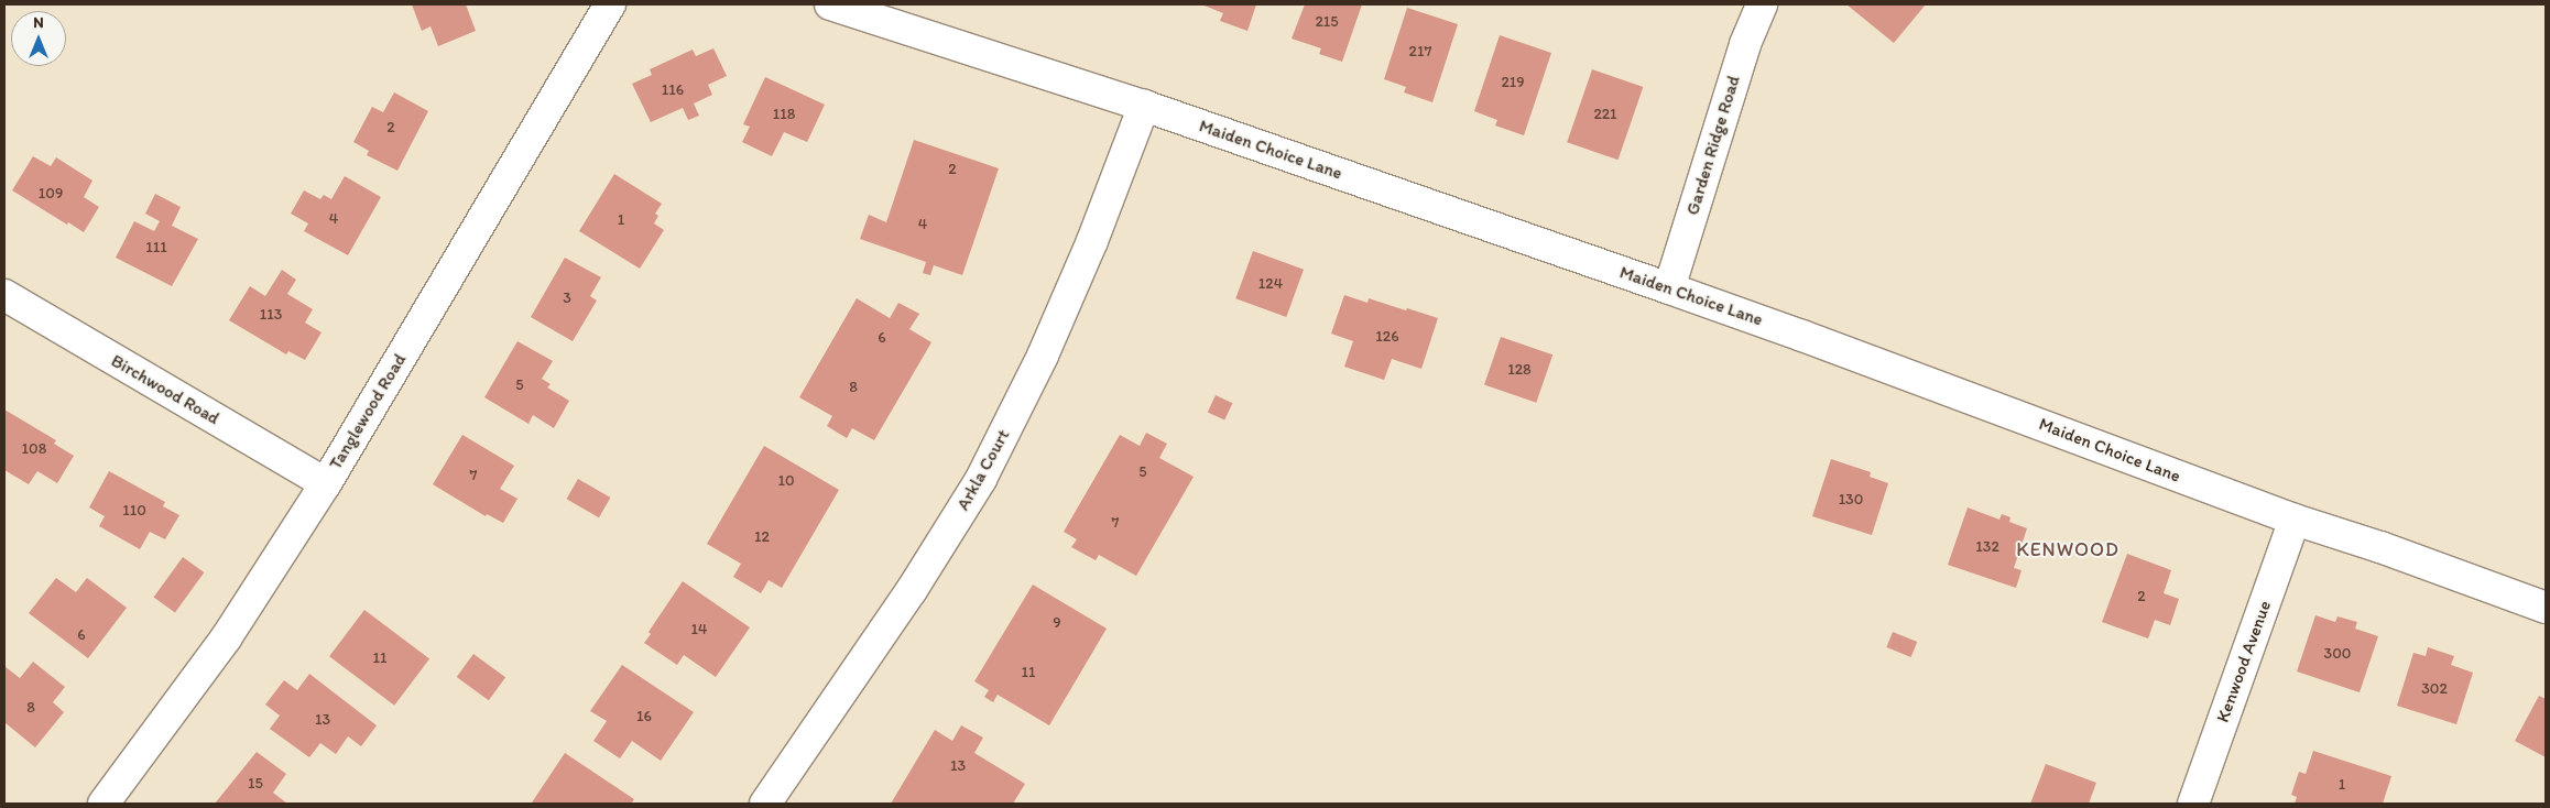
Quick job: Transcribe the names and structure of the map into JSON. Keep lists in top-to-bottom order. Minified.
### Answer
{"streets":{"street":["Garden Ridge Road","Maiden Choice Lane","Birchwood Road","Tanglewood Road","Arkla Court","Kenwood Avenue"]},"crossings":[["Garden Ridge Road","Maiden Choice Lane"],["Maiden Choice Lane","Arkla Court"],["Maiden Choice Lane","Kenwood Avenue"],["Birchwood Road","Tanglewood Road"]],"districts":["KENWOOD"],"house_numbers":["215","217","219","116","118","221","2","2","109","4","1","4","111","124","3","113","126","6","128","5","8","108","5","7","10","130","110","7","12","132","2","9","14","6","300","11","11","302","8","16","13","13","15","1"],"north":"top"}
